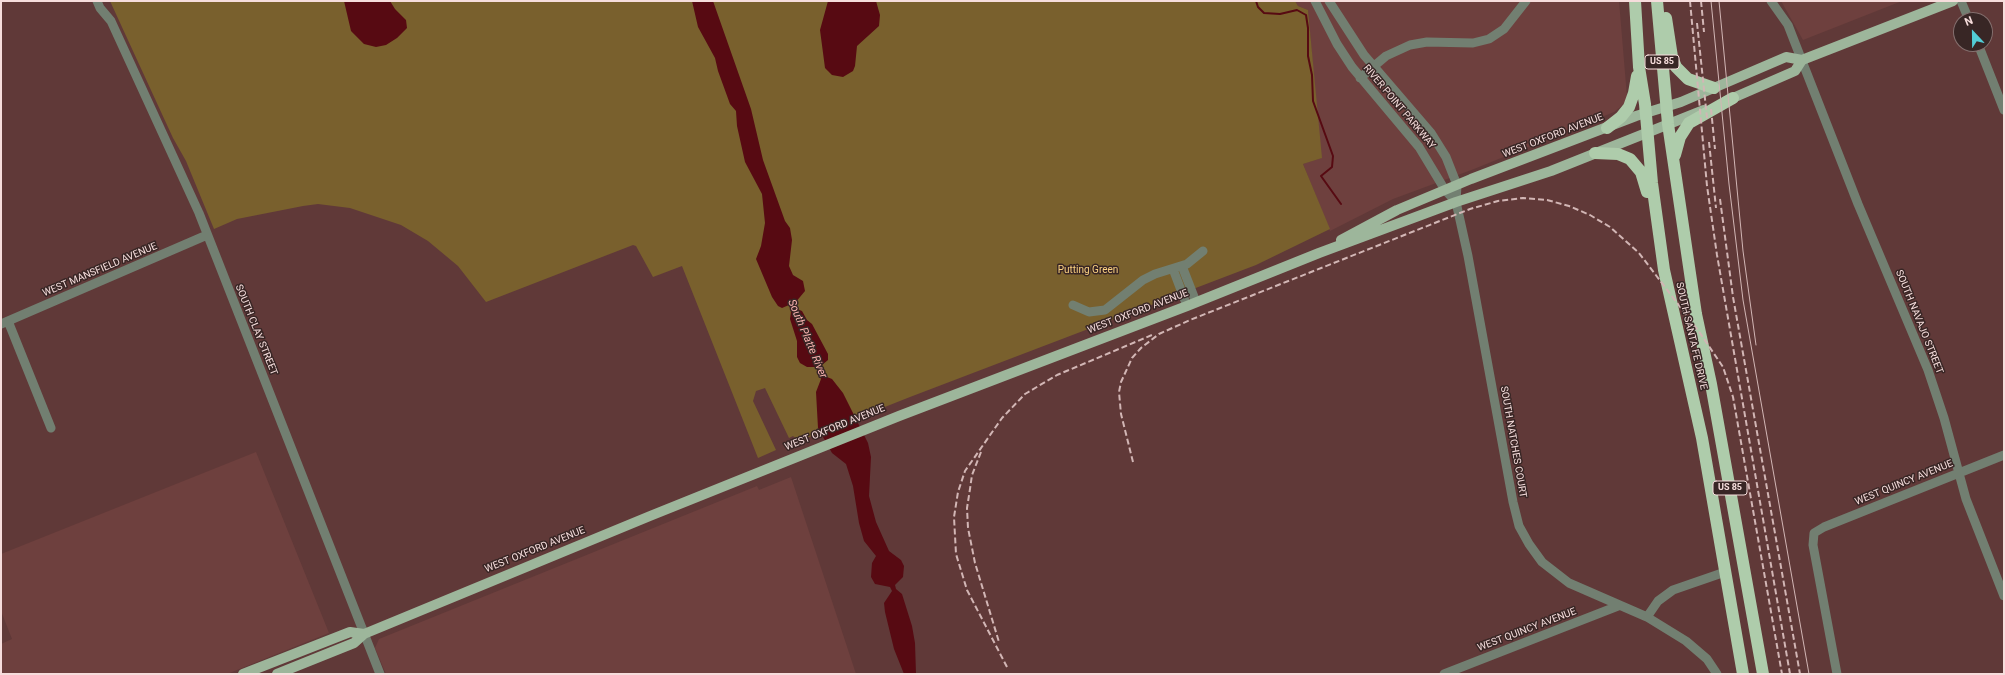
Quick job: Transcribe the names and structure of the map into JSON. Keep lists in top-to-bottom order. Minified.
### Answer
{"streets":{"highway":["US 85","SOUTH SANTA FE DRIVE"],"main road":["WEST OXFORD AVENUE"],"street":["RIVER POINT PARKWAY","WEST MANSFIELD AVENUE","SOUTH NAVAJO STREET","SOUTH CLAY STREET","SOUTH NATCHES COURT","WEST QUINCY AVENUE"]},"crossings":[["RIVER POINT PARKWAY","WEST OXFORD AVENUE"],["RIVER POINT PARKWAY","SOUTH NATCHES COURT"],["WEST OXFORD AVENUE","SOUTH NAVAJO STREET"],["WEST OXFORD AVENUE","SOUTH CLAY STREET"],["WEST OXFORD AVENUE","SOUTH SANTA FE DRIVE"],["WEST OXFORD AVENUE","SOUTH NATCHES COURT"],["WEST MANSFIELD AVENUE","SOUTH CLAY STREET"],["SOUTH NAVAJO STREET","WEST QUINCY AVENUE"],["SOUTH NATCHES COURT","WEST QUINCY AVENUE"]],"water":["South Platte River"],"parks":["Putting Green"],"north":"top"}
